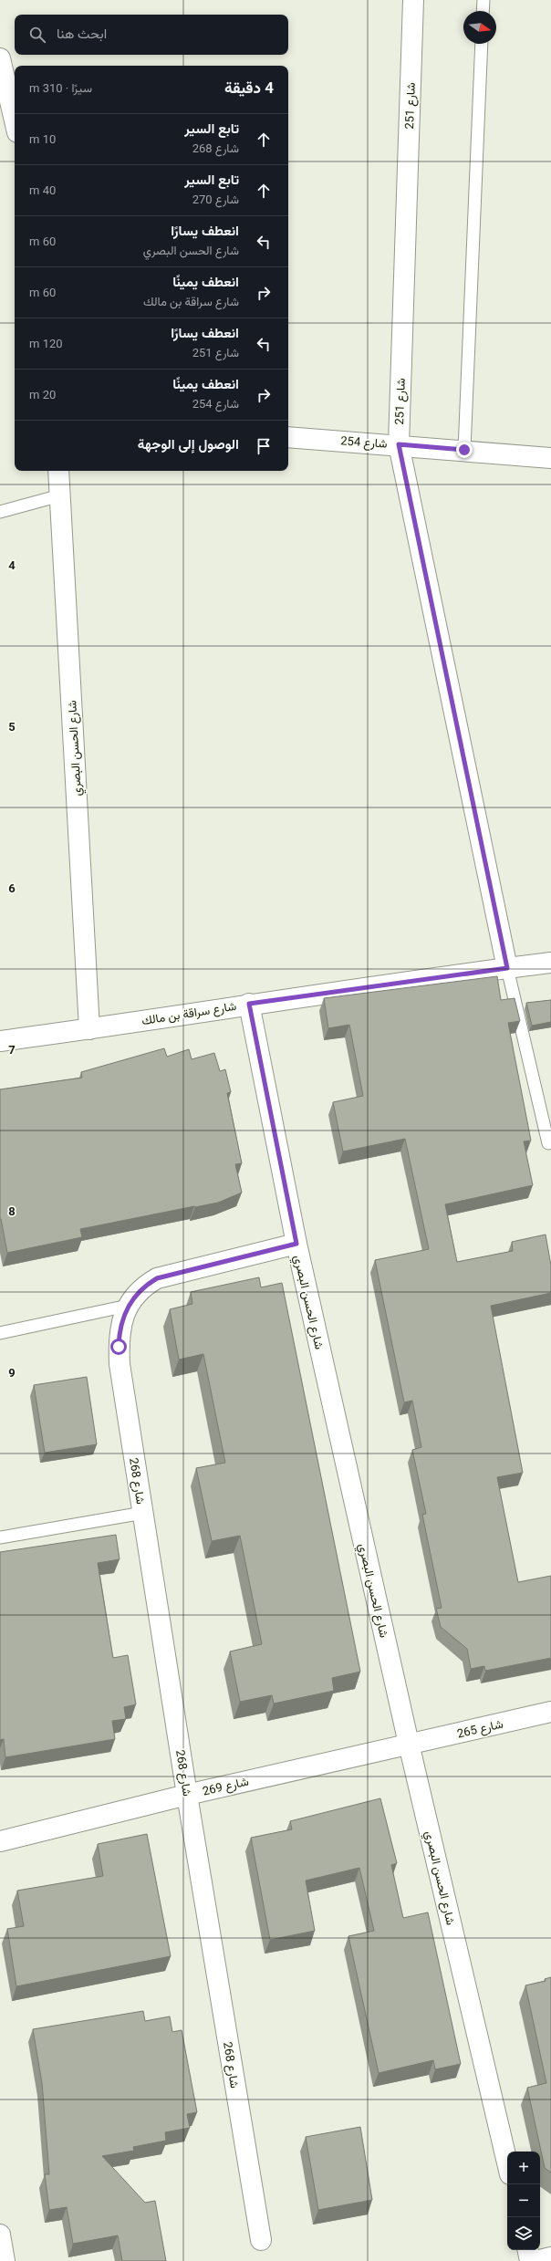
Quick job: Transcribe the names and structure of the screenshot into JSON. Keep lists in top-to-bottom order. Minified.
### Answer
{"streets":{"street":["شارع 251","شارع 254","شارع الحسن البصري","شارع سراقة بن مالك","شارع 268","شارع 265","شارع 269"]},"crossings":[["شارع 251","شارع 254"],["شارع 251","شارع سراقة بن مالك"],["شارع الحسن البصري","شارع سراقة بن مالك"],["شارع الحسن البصري","شارع 265"],["شارع الحسن البصري","شارع 269"],["شارع 268","شارع 269"],["شارع 265","شارع 269"]],"north":"right","page":{"search":"ابحث هنا","heading":["4 دقيقة","سيرًا · 310 m"],"list":[["تابع السير","شارع 268","10 m"],["تابع السير","شارع 270","40 m"],["انعطف يسارًا","شارع الحسن البصري","60 m"],["انعطف يمينًا","شارع سراقة بن مالك","60 m"],["انعطف يسارًا","شارع 251","120 m"],["انعطف يمينًا","شارع 254","20 m"],"الوصول إلى الوجهة"],"map_buttons":["+","−"]},"grid":{"rows":["4","5","6","7","8","9"]}}
